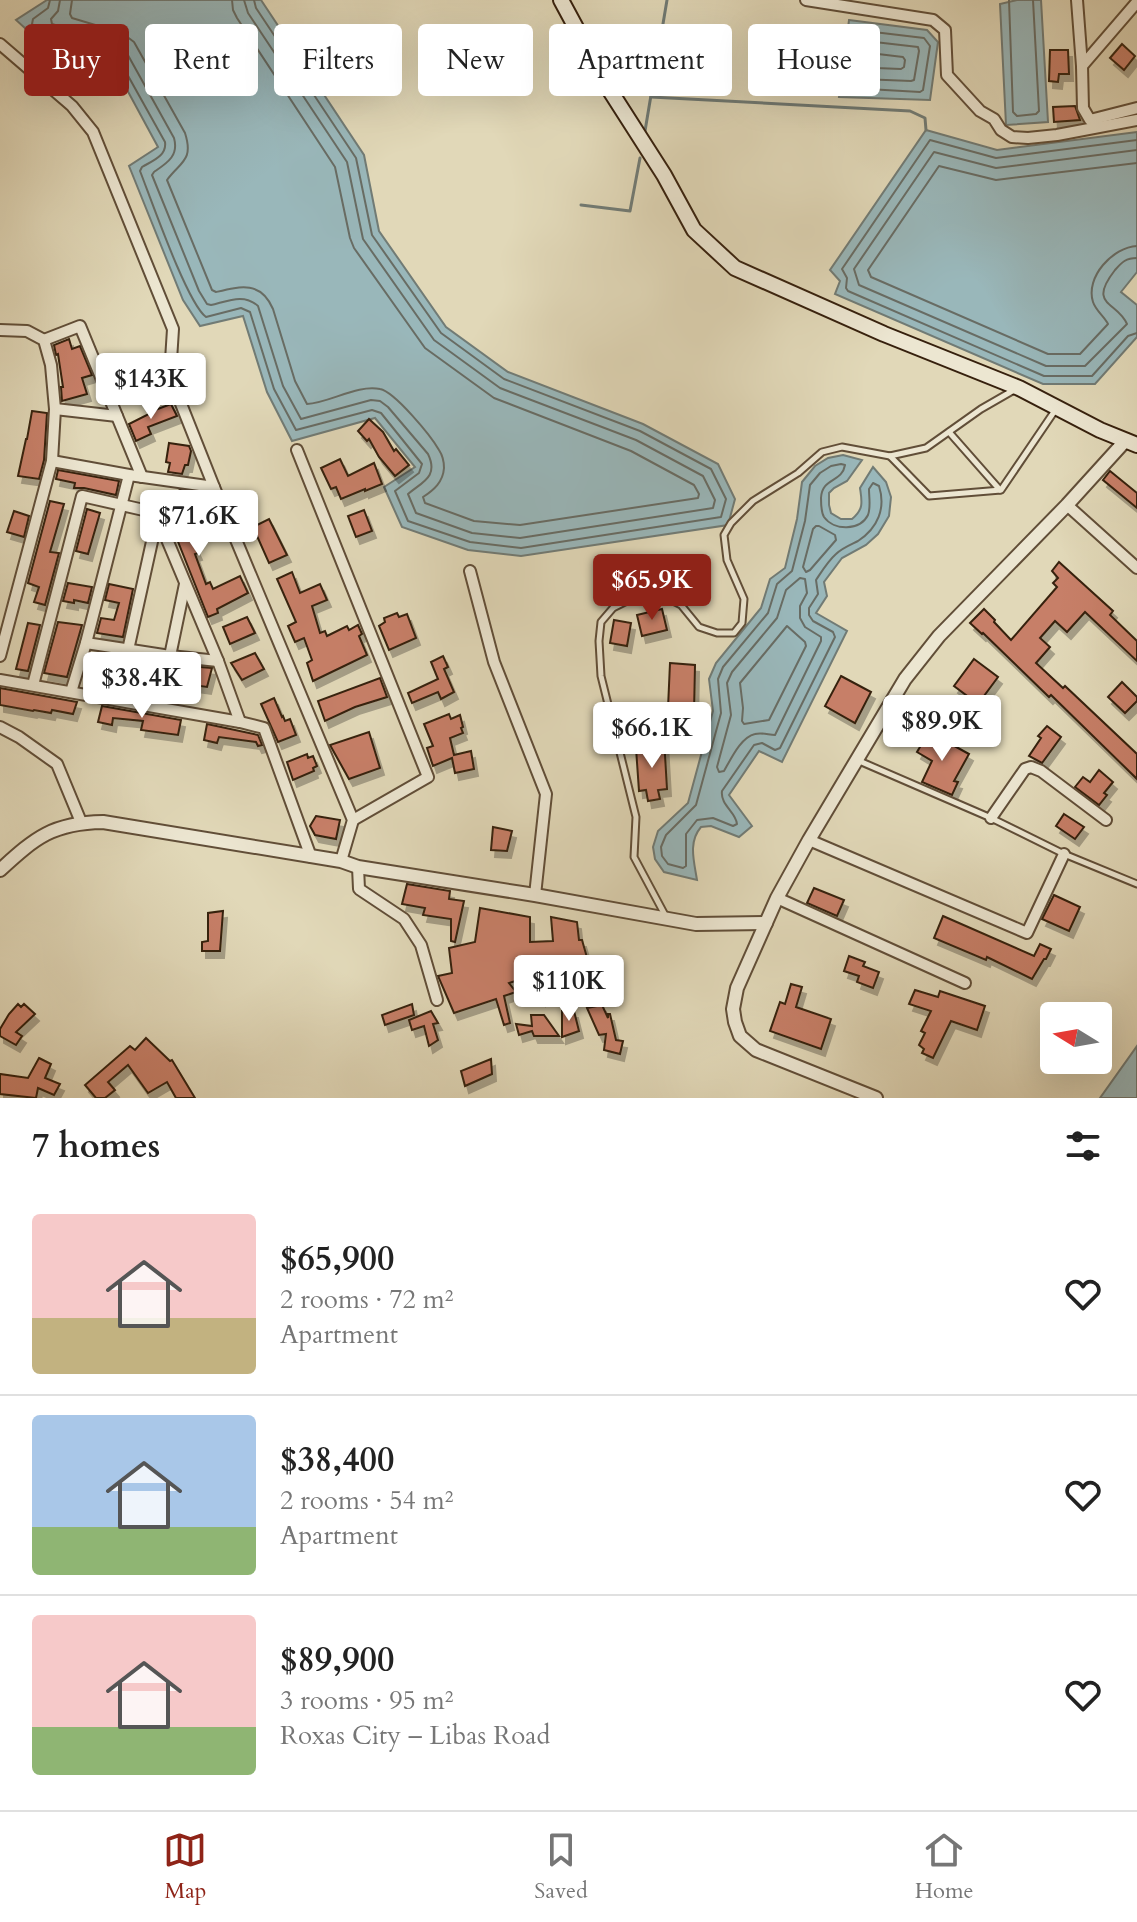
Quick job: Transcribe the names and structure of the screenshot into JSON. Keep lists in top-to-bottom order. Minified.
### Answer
{"north":"left","page":{"chip":["Buy","Rent","Filters","New","Apartment","House"],"price":["$143K","$71.6K","$65.9K","$38.4K","$89.9K","$66.1K","$110K"],"heading":"7 homes","list":[{"name":"$65,900","note":"2 rooms · 72 m² · Apartment"},{"name":"$38,400","note":"2 rooms · 54 m² · Apartment"},{"name":"$89,900","note":"3 rooms · 95 m² · Roxas City – Libas Road"}],"tabs":["Map","Saved","Home"]}}
